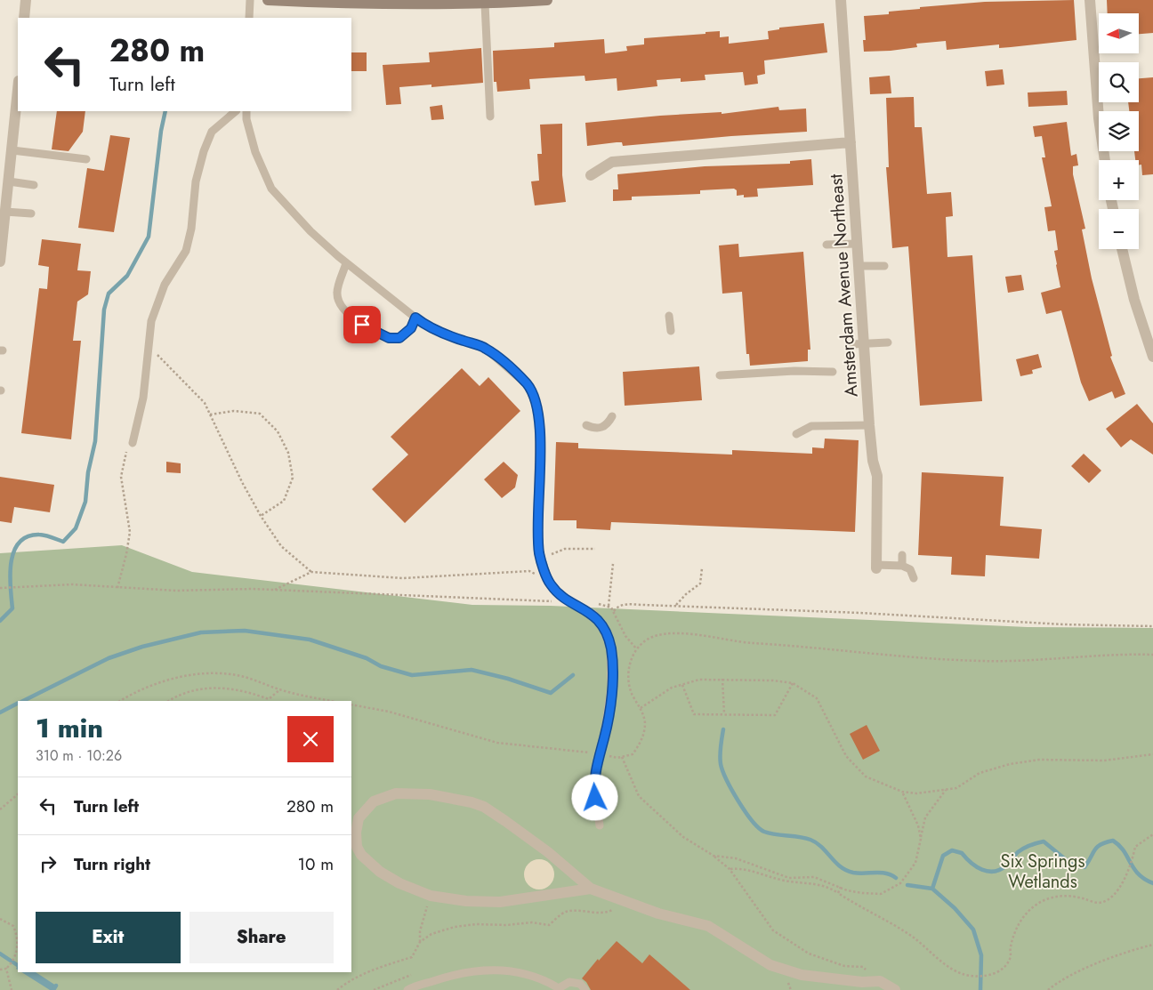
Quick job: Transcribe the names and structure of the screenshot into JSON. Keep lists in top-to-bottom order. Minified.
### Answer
{"streets":{"street":["Amsterdam Avenue Northeast"]},"parks":["Six Springs Wetlands"],"north":"left","page":{"map_buttons":["+","−"],"turn":["280 m","Turn left"],"heading":["1 min","310 m · 10:26"],"list":[{"name":"Turn left","value":"280 m"},{"name":"Turn right","value":"10 m"}],"buttons":["Exit","Share"]}}
